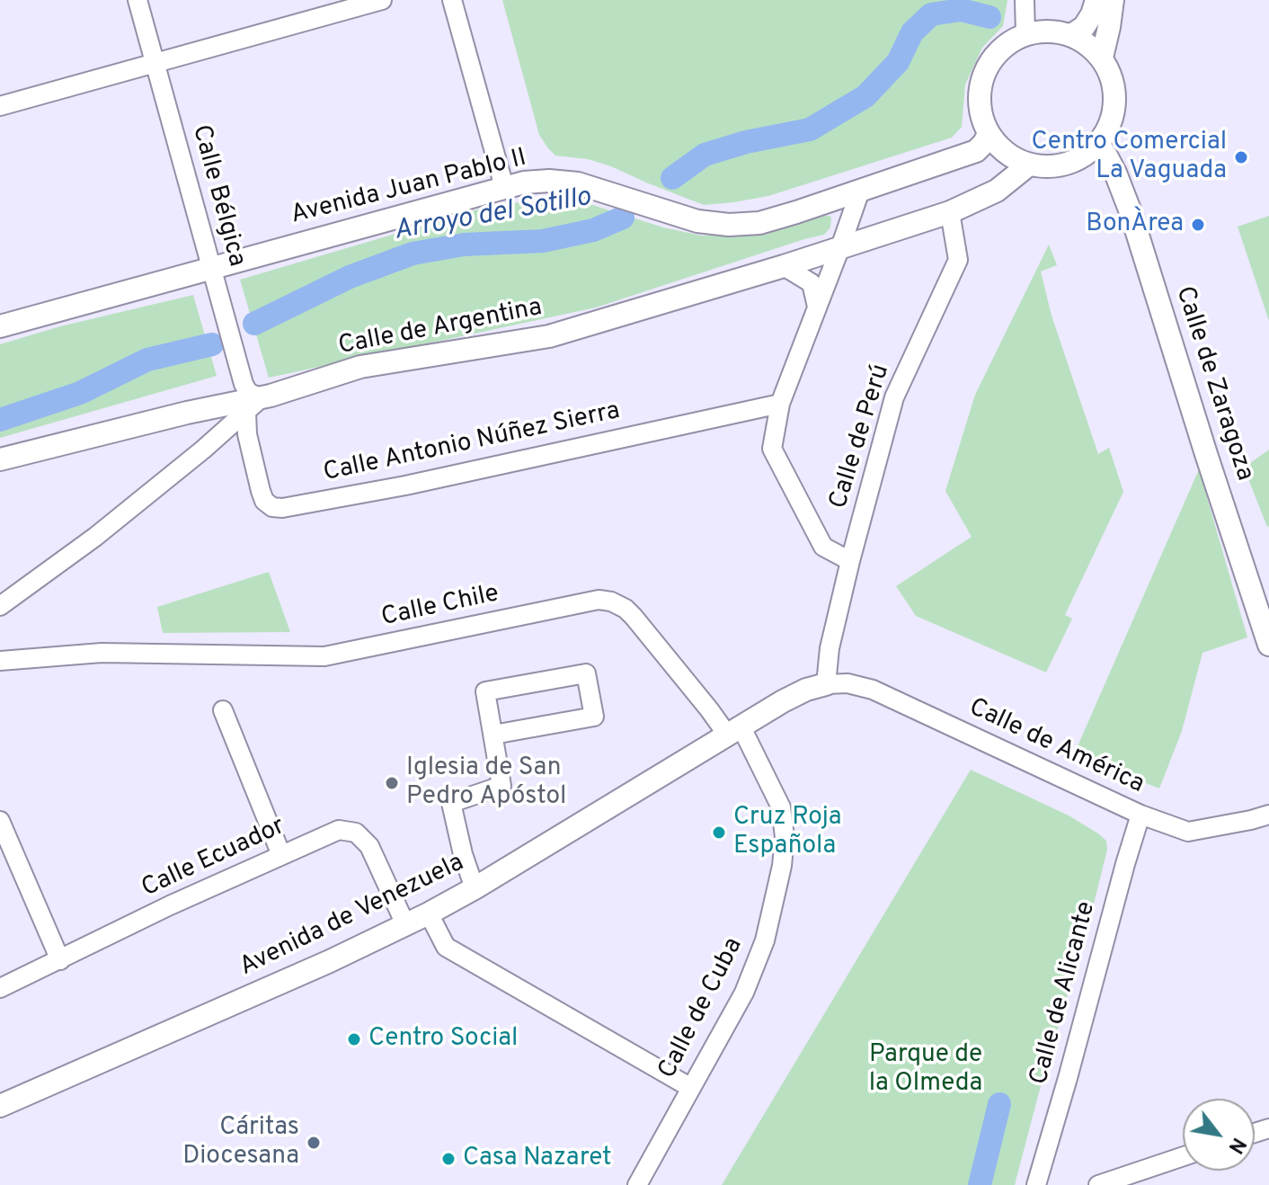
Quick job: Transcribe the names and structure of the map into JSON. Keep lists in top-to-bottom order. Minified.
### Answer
{"streets":{"street":["Avenida Juan Pablo II","Calle Bélgica","Calle de Argentina","Calle de Zaragoza","Calle de Perú","Calle Antonio Núñez Sierra","Calle Chile","Calle de América","Calle Ecuador","Avenida de Venezuela","Calle de Alicante","Calle de Cuba"]},"crossings":[["Avenida Juan Pablo II","Calle Bélgica"],["Avenida Juan Pablo II","Calle de Argentina"],["Avenida Juan Pablo II","Calle de Zaragoza"],["Calle Bélgica","Calle de Argentina"],["Calle Bélgica","Calle Antonio Núñez Sierra"],["Calle de Argentina","Calle de Zaragoza"],["Calle de Argentina","Calle de Perú"],["Calle de Argentina","Calle Antonio Núñez Sierra"],["Calle de Perú","Calle de América"],["Calle de Perú","Avenida de Venezuela"],["Calle Chile","Avenida de Venezuela"],["Calle Chile","Calle de Cuba"],["Calle de América","Avenida de Venezuela"],["Calle de América","Calle de Alicante"],["Calle Ecuador","Avenida de Venezuela"],["Avenida de Venezuela","Calle de Cuba"]],"water":["Arroyo del Sotillo"],"parks":["Parque de la Olmeda"],"places":["Centro Comercial La Vaguada","BonÀrea","Iglesia de San Pedro Apóstol","Cruz Roja Española","Centro Social","Cáritas Diocesana","Casa Nazaret"],"north":"bottom right"}
